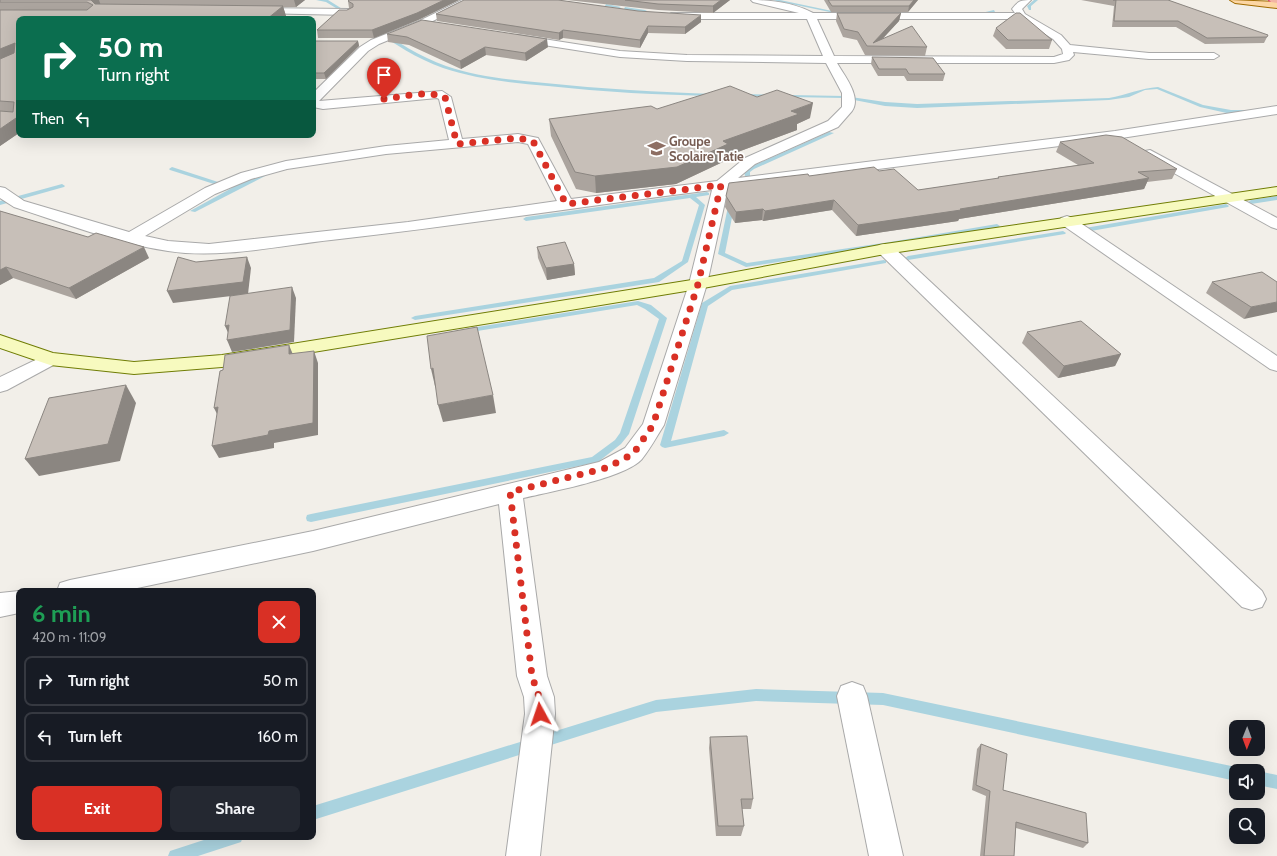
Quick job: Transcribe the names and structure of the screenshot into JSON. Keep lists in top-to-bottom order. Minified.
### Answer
{"places":{"school or university":["Groupe Scolaire Tatie"]},"north":"bottom","page":{"turn":["50 m","Turn right"],"then":"Then","heading":["6 min","420 m · 11:09"],"list":[{"name":"Turn right","value":"50 m"},{"name":"Turn left","value":"160 m"}],"buttons":["Exit","Share"]}}
